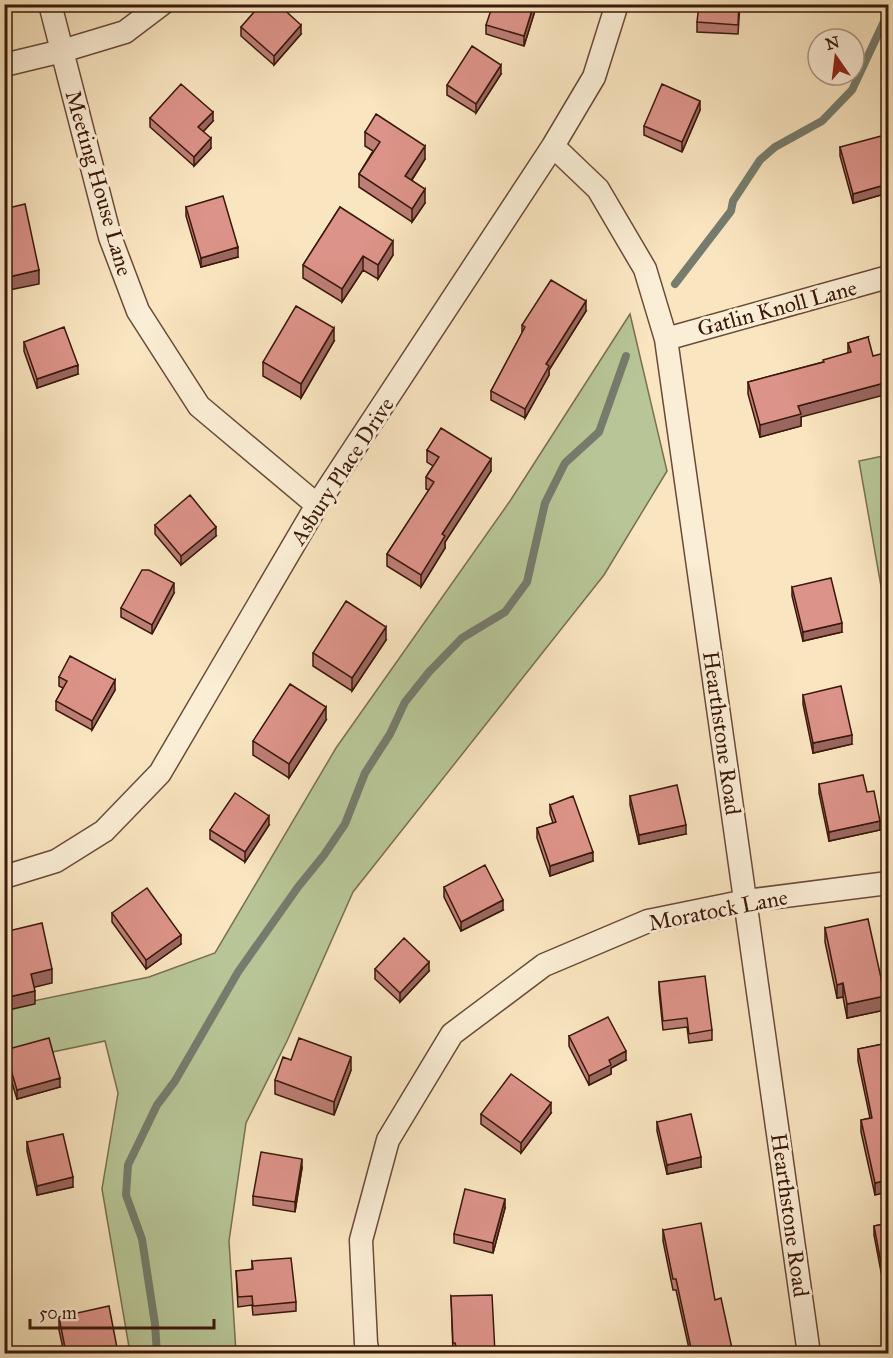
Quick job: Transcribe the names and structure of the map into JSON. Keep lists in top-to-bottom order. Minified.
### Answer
{"streets":{"street":["Meeting House Lane","Gatlin Knoll Lane","Asbury Place Drive","Hearthstone Road","Moratock Lane"]},"crossings":[["Meeting House Lane","Asbury Place Drive"],["Gatlin Knoll Lane","Hearthstone Road"],["Asbury Place Drive","Hearthstone Road"],["Hearthstone Road","Moratock Lane"]],"scale_bar":"50 m","north":"top"}
